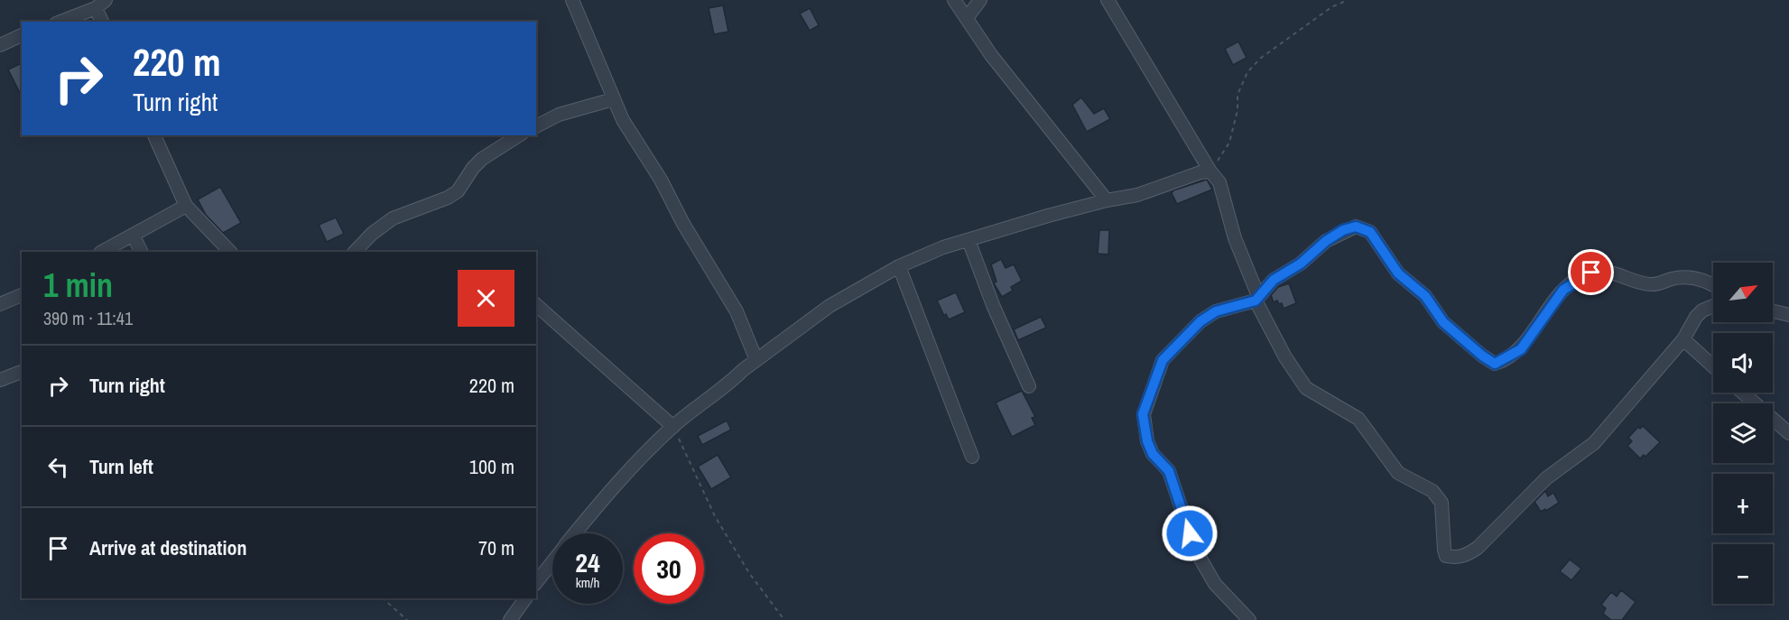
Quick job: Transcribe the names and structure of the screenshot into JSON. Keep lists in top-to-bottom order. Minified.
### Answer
{"north":"top right","page":{"turn":["220 m","Turn right"],"heading":["1 min","390 m · 11:41"],"map_buttons":["+","−"],"list":[{"name":"Turn right","value":"220 m"},{"name":"Turn left","value":"100 m"},{"name":"Arrive at destination","value":"70 m"}],"speed":"24 km/h","limit":"30"}}
